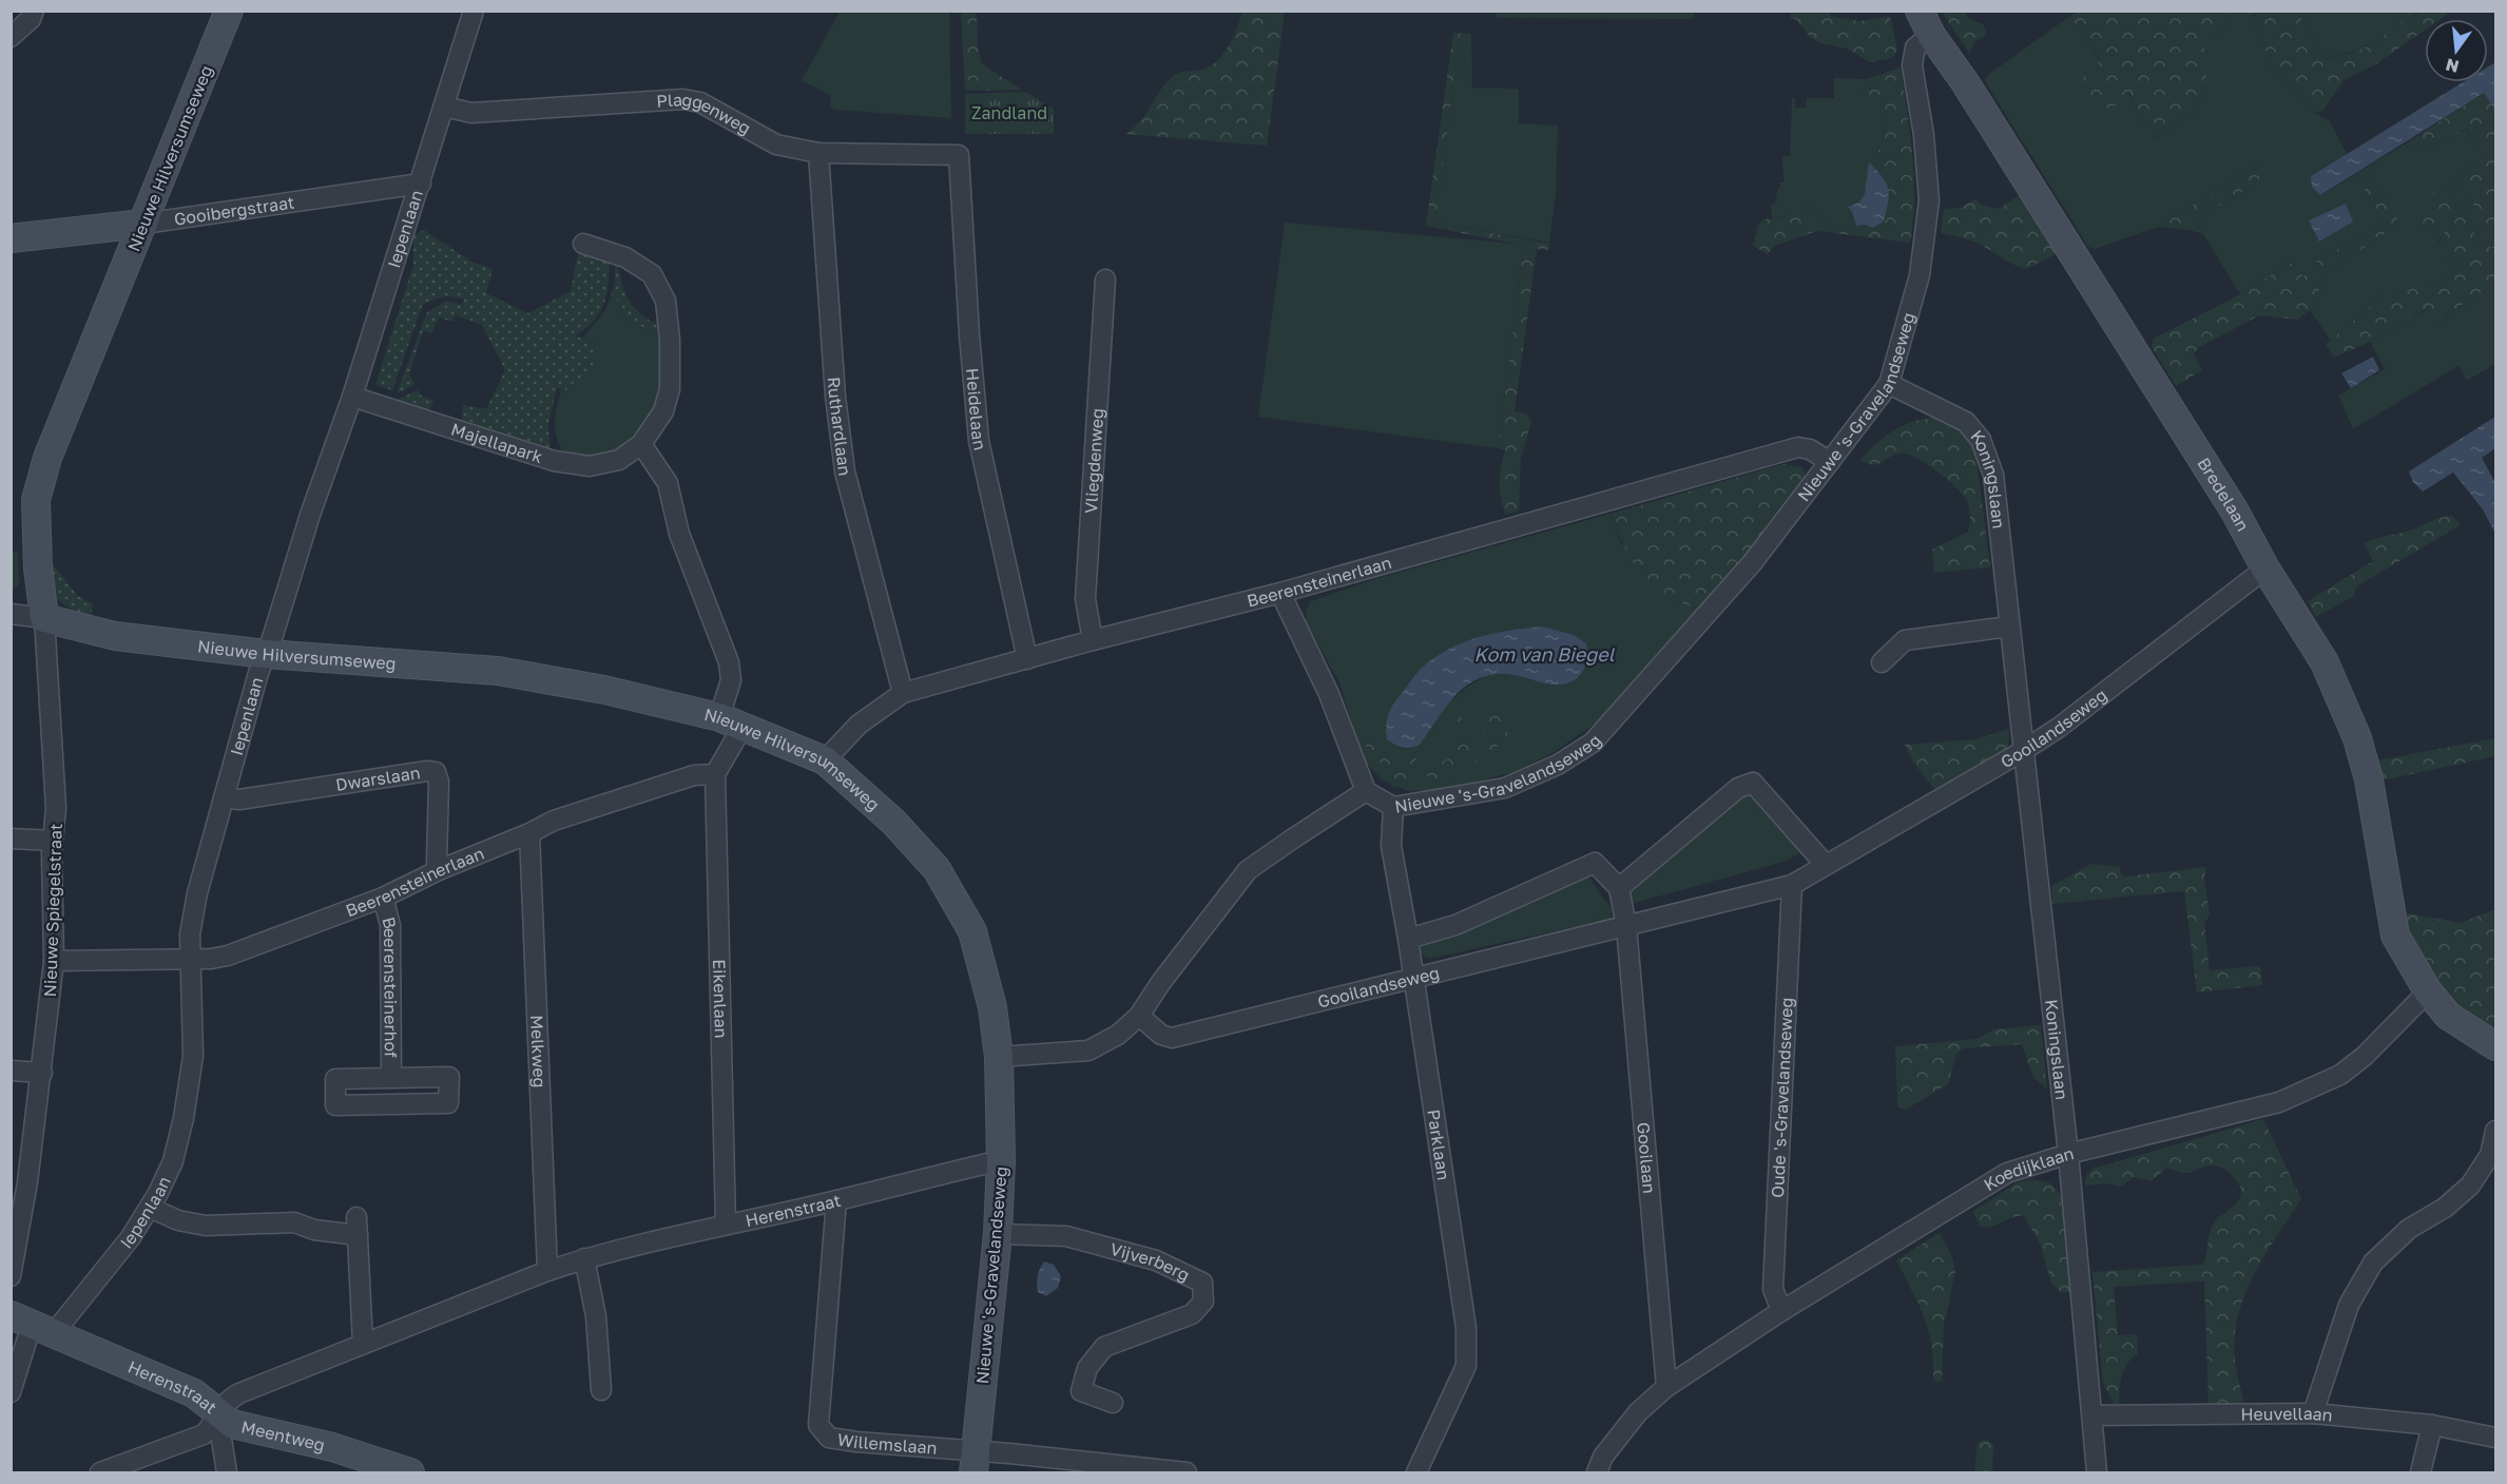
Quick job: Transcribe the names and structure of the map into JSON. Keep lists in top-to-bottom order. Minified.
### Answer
{"streets":{"street":["Plaggenweg","Nieuwe Hilversumseweg","Gooibergstraat","Iepenlaan","Nieuwe 's-Gravelandseweg","Heidelaan","Ruthardlaan","Majellapark","Vliegdenweg","Koningslaan","Bredelaan","Beerensteinerlaan","Gooilandseweg","Dwarslaan","Nieuwe Spiegelstraat","Beerensteinerhof","Eikenlaan","Melkweg","Oude 's-Gravelandseweg","Parklaan","Gooilaan","Koedijklaan","Herenstraat","Vijverberg","Heuvellaan","Meentweg","Willemslaan"]},"crossings":[["Plaggenweg","Iepenlaan"],["Plaggenweg","Heidelaan"],["Plaggenweg","Ruthardlaan"],["Nieuwe Hilversumseweg","Gooibergstraat"],["Nieuwe Hilversumseweg","Iepenlaan"],["Nieuwe Hilversumseweg","Nieuwe 's-Gravelandseweg"],["Nieuwe Hilversumseweg","Beerensteinerlaan"],["Nieuwe Hilversumseweg","Nieuwe Spiegelstraat"],["Gooibergstraat","Iepenlaan"],["Iepenlaan","Majellapark"],["Iepenlaan","Beerensteinerlaan"],["Iepenlaan","Dwarslaan"],["Iepenlaan","Herenstraat"],["Nieuwe 's-Gravelandseweg","Koningslaan"],["Nieuwe 's-Gravelandseweg","Bredelaan"],["Nieuwe 's-Gravelandseweg","Beerensteinerlaan"],["Nieuwe 's-Gravelandseweg","Gooilandseweg"],["Nieuwe 's-Gravelandseweg","Parklaan"],["Nieuwe 's-Gravelandseweg","Herenstraat"],["Nieuwe 's-Gravelandseweg","Vijverberg"],["Nieuwe 's-Gravelandseweg","Willemslaan"],["Heidelaan","Beerensteinerlaan"],["Ruthardlaan","Beerensteinerlaan"],["Vliegdenweg","Beerensteinerlaan"],["Koningslaan","Gooilandseweg"],["Koningslaan","Koedijklaan"],["Koningslaan","Heuvellaan"],["Bredelaan","Gooilandseweg"],["Bredelaan","Koedijklaan"],["Beerensteinerlaan","Dwarslaan"],["Beerensteinerlaan","Nieuwe Spiegelstraat"],["Beerensteinerlaan","Beerensteinerhof"],["Beerensteinerlaan","Eikenlaan"],["Beerensteinerlaan","Melkweg"],["Gooilandseweg","Oude 's-Gravelandseweg"],["Gooilandseweg","Parklaan"],["Gooilandseweg","Gooilaan"],["Eikenlaan","Herenstraat"],["Melkweg","Herenstraat"],["Oude 's-Gravelandseweg","Koedijklaan"],["Gooilaan","Koedijklaan"],["Herenstraat","Meentweg"],["Herenstraat","Willemslaan"]],"water":["Kom van Biegel"],"parks":["Zandland"],"north":"bottom"}
